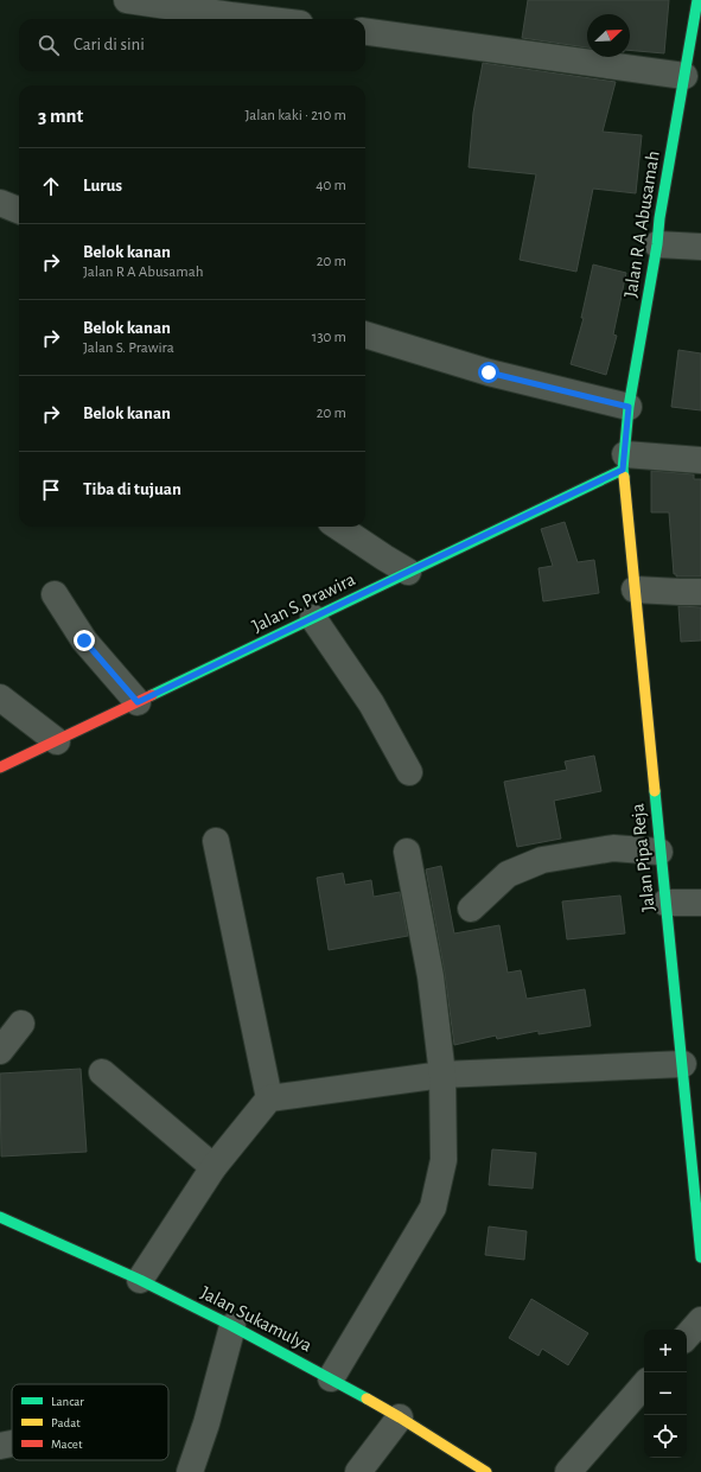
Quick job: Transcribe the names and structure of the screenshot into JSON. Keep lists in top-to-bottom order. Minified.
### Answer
{"streets":{"street":["Jalan R A Abusamah","Jalan S. Prawira","Jalan Pipa Reja","Jalan Sukamulya"]},"crossings":[["Jalan R A Abusamah","Jalan S. Prawira"],["Jalan R A Abusamah","Jalan Pipa Reja"],["Jalan S. Prawira","Jalan Pipa Reja"]],"legend":["Lancar","Padat","Macet"],"north":"top right","page":{"search":"Cari di sini","heading":["3 mnt","Jalan kaki · 210 m"],"list":[["Lurus","40 m"],["Belok kanan","Jalan R A Abusamah","20 m"],["Belok kanan","Jalan S. Prawira","130 m"],["Belok kanan","20 m"],"Tiba di tujuan"],"map_buttons":["+","−"]}}
